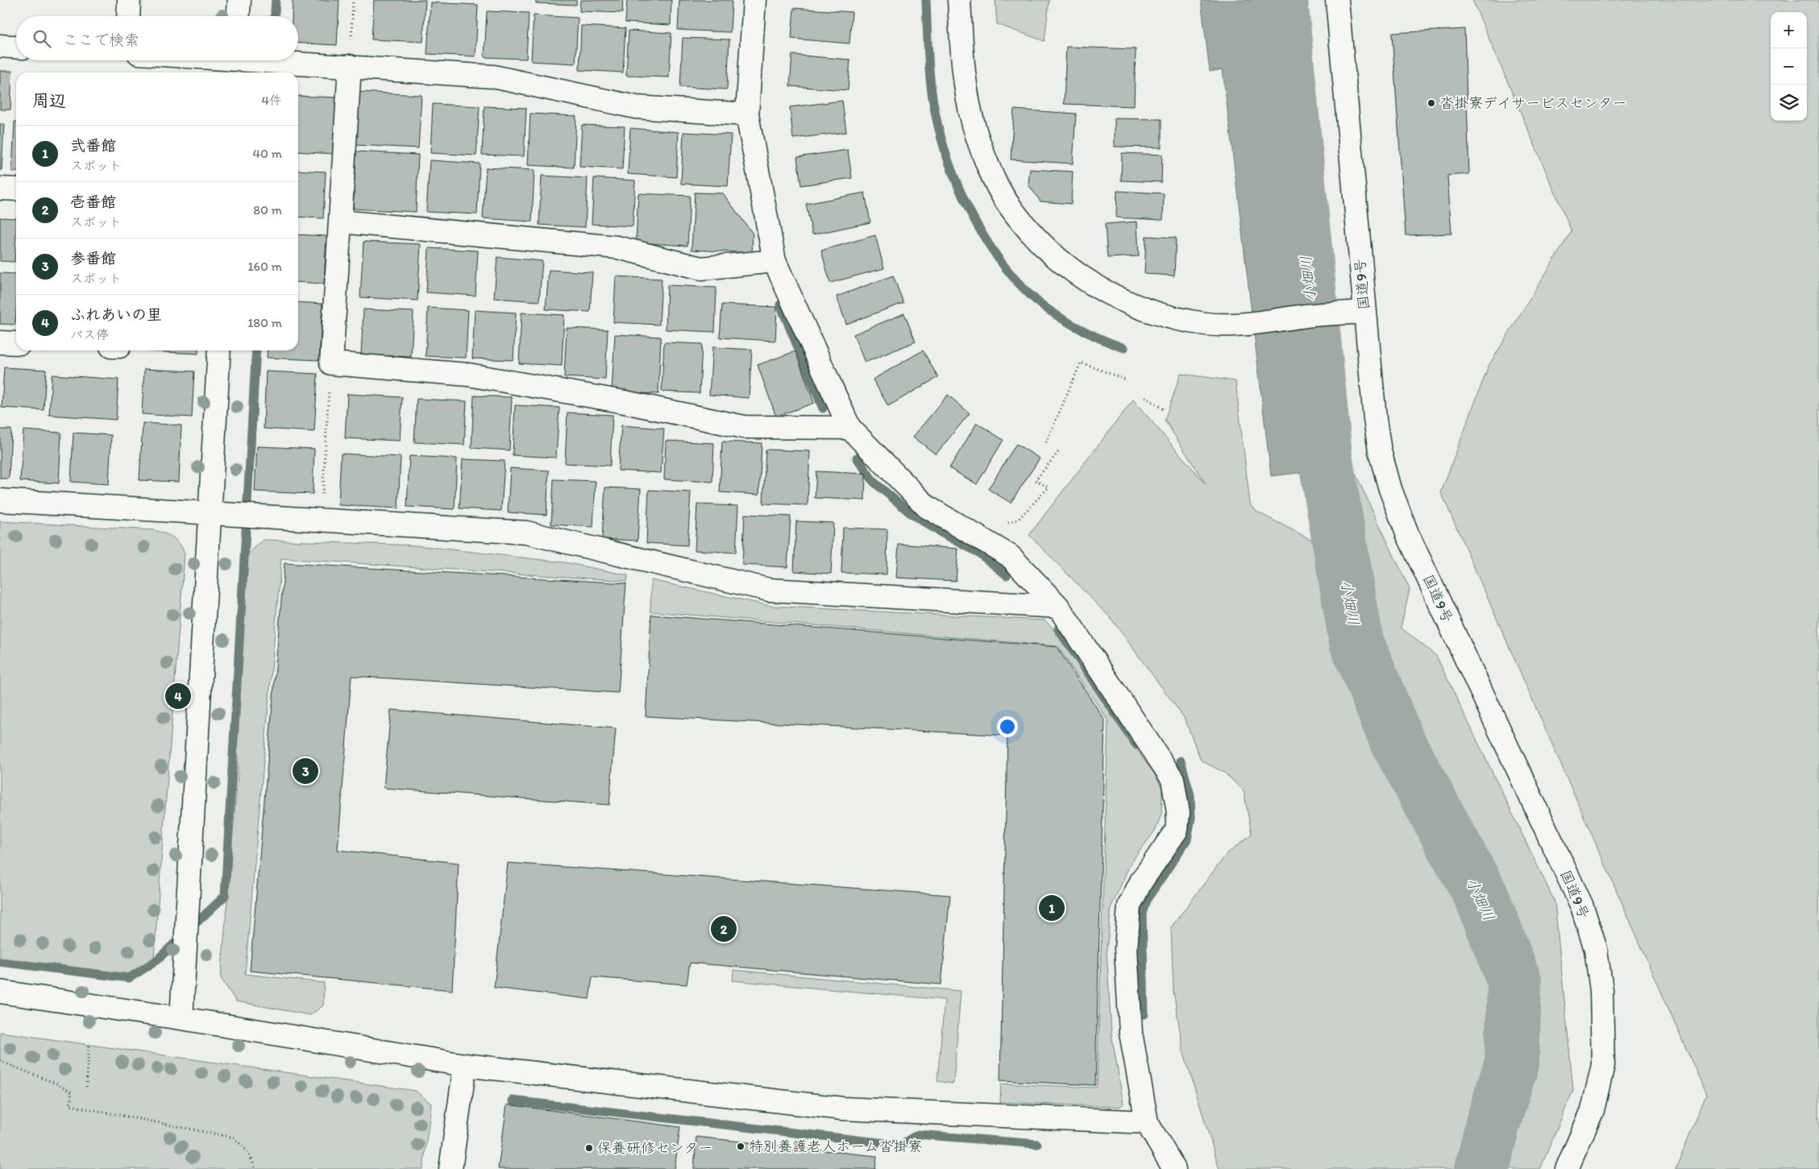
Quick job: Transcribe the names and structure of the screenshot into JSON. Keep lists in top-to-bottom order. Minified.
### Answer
{"streets":{"main road":["国道9号"]},"water":["小畑川"],"places":["沓掛寮デイサービスセンター","特別養護老人ホーム沓掛寮","保養研修センター"],"page":{"map_buttons":["+","−"],"search":"ここで検索","heading":["周辺","4件"],"list":[{"mark":"1","name":"弐番館","note":"スポット","value":"40 m"},{"mark":"2","name":"壱番館","note":"スポット","value":"80 m"},{"mark":"3","name":"参番館","note":"スポット","value":"160 m"},{"mark":"4","name":"ふれあいの里","note":"バス停","value":"180 m"}],"pins":["4","3","1","2"]}}
